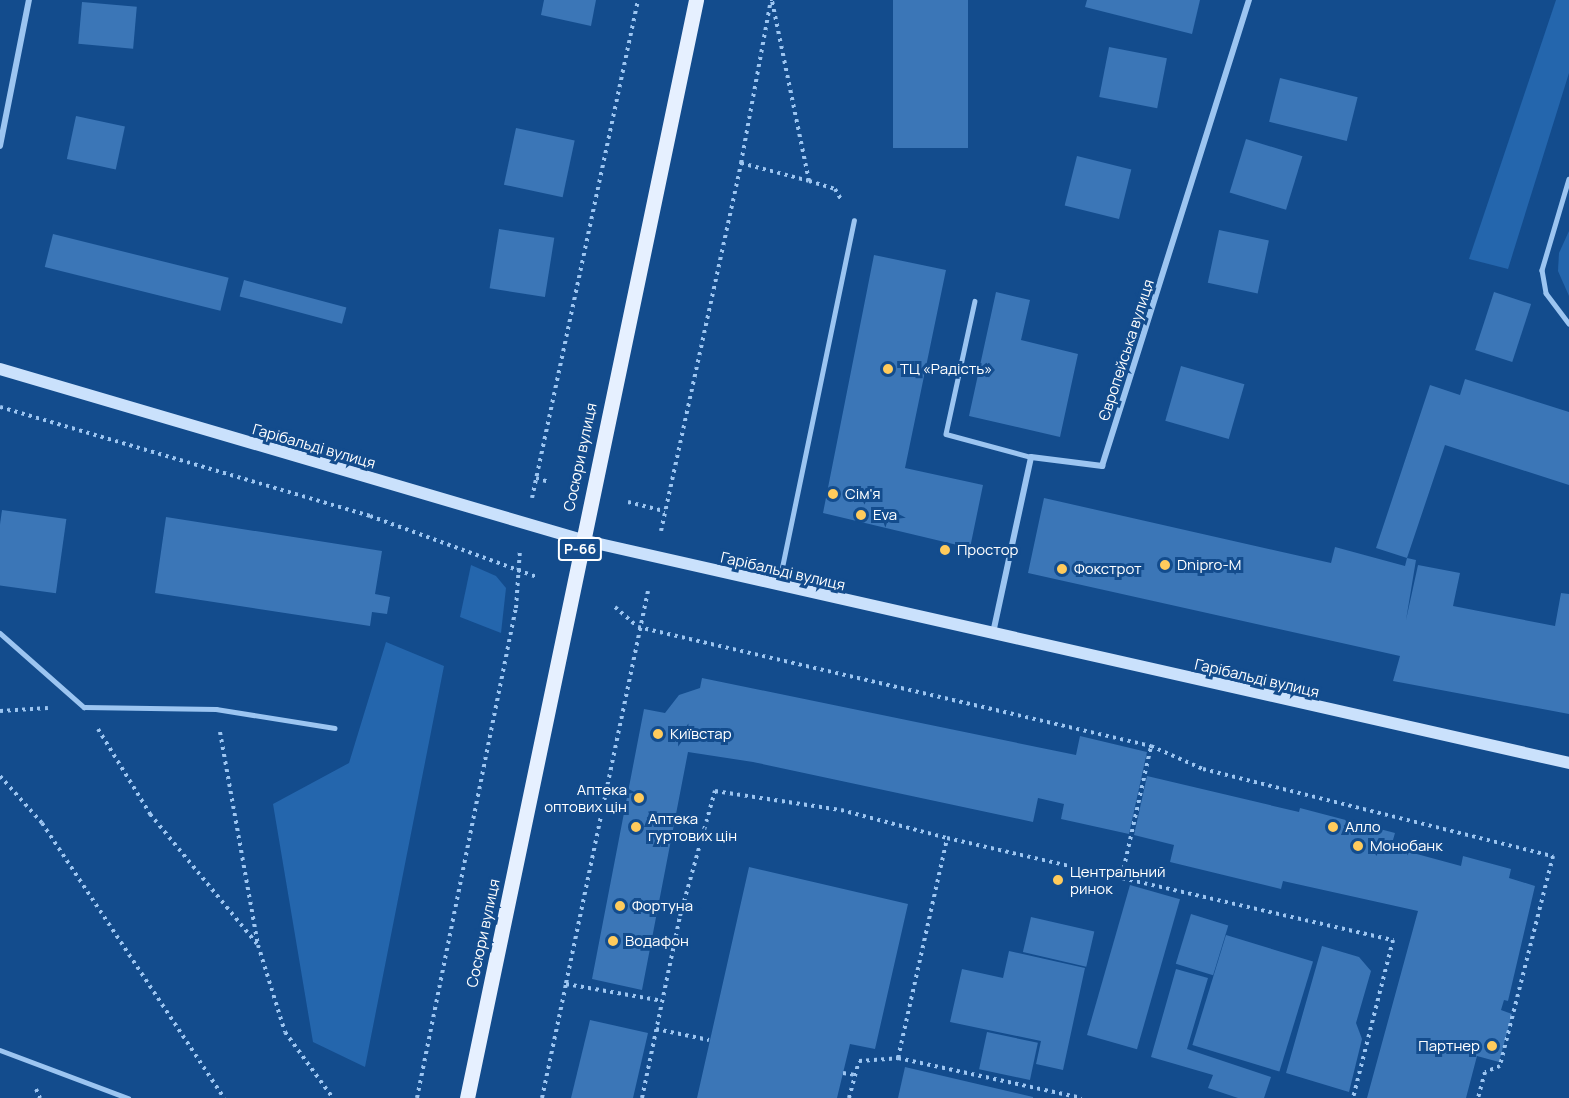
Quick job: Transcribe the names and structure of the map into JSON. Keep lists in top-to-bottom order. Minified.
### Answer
{"streets":{"main road":["Гарібальді вулиця","Сосюри вулиця","Р-66"],"street":["Європейська вулиця"]},"crossings":[["Гарібальді вулиця","Сосюри вулиця"]],"places":["ТЦ «Радість»","Сім'я","Eva","Простор","Dnipro-M","Фокстрот","Київстар","Аптека оптових цін","Аптека гуртових цін","Алло","Монобанк","Центральний ринок","Фортуна","Водафон","Партнер"]}
